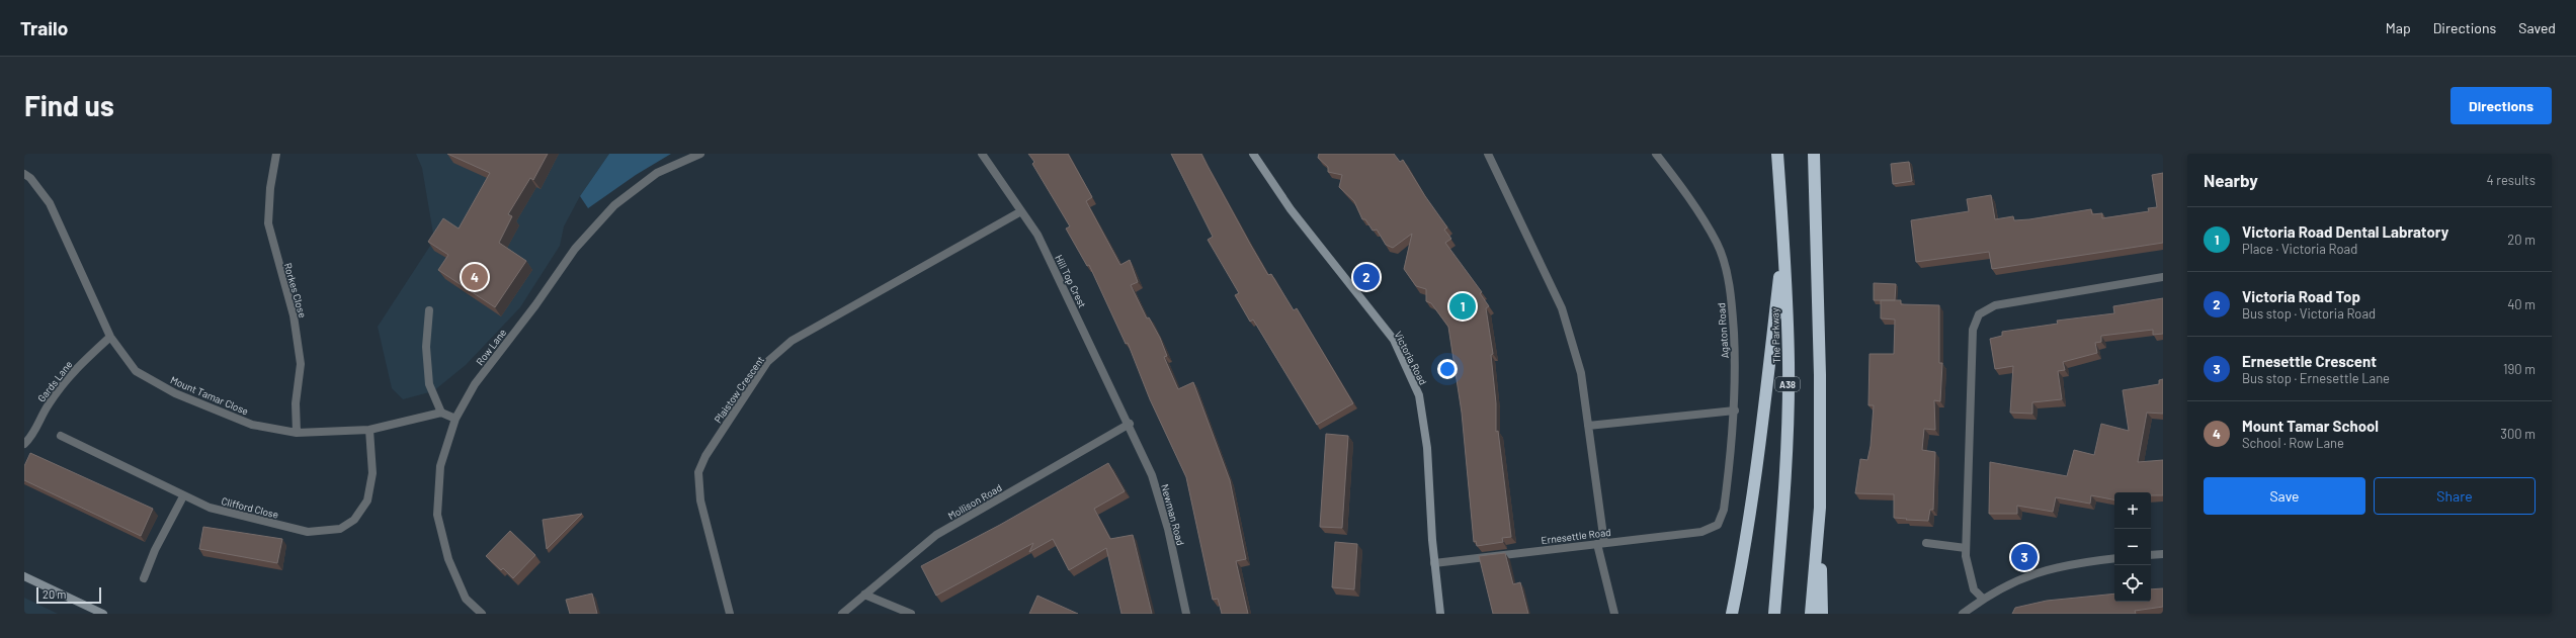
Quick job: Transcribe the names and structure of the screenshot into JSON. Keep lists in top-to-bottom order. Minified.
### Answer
{"streets":{"highway":["The Parkway","A38"],"street":["Hill Top Crest","Rorkes Close","Agaton Road","Row Lane","Victoria Road","Gards Lane","Plaistow Crescent","Mount Tamar Close","Mollison Road","Clifford Close","Newman Road","Ernesettle Road"]},"crossings":[["Hill Top Crest","Plaistow Crescent"],["Hill Top Crest","Mollison Road"],["Hill Top Crest","Newman Road"],["Rorkes Close","Mount Tamar Close"],["Agaton Road","Ernesettle Road"],["The Parkway","A38"],["Victoria Road","Ernesettle Road"],["Gards Lane","Mount Tamar Close"],["Mount Tamar Close","Clifford Close"],["Mollison Road","Newman Road"]],"scale_bar":"20 m","page":{"header":"Trailo","nav":["Map","Directions","Saved"],"buttons":["Directions",["Save","Share"]],"title":"Find us","heading":["Nearby","4 results"],"list":[{"mark":"1","name":"Victoria Road Dental Labratory","note":"Place · Victoria Road","value":"20 m"},{"mark":"2","name":"Victoria Road Top","note":"Bus stop · Victoria Road","value":"40 m"},{"mark":"3","name":"Ernesettle Crescent","note":"Bus stop · Ernesettle Lane","value":"190 m"},{"mark":"4","name":"Mount Tamar School","note":"School · Row Lane","value":"300 m"}],"pins":["2","4","1","3"],"map_buttons":["+","−"],"scale":"20 m"}}
